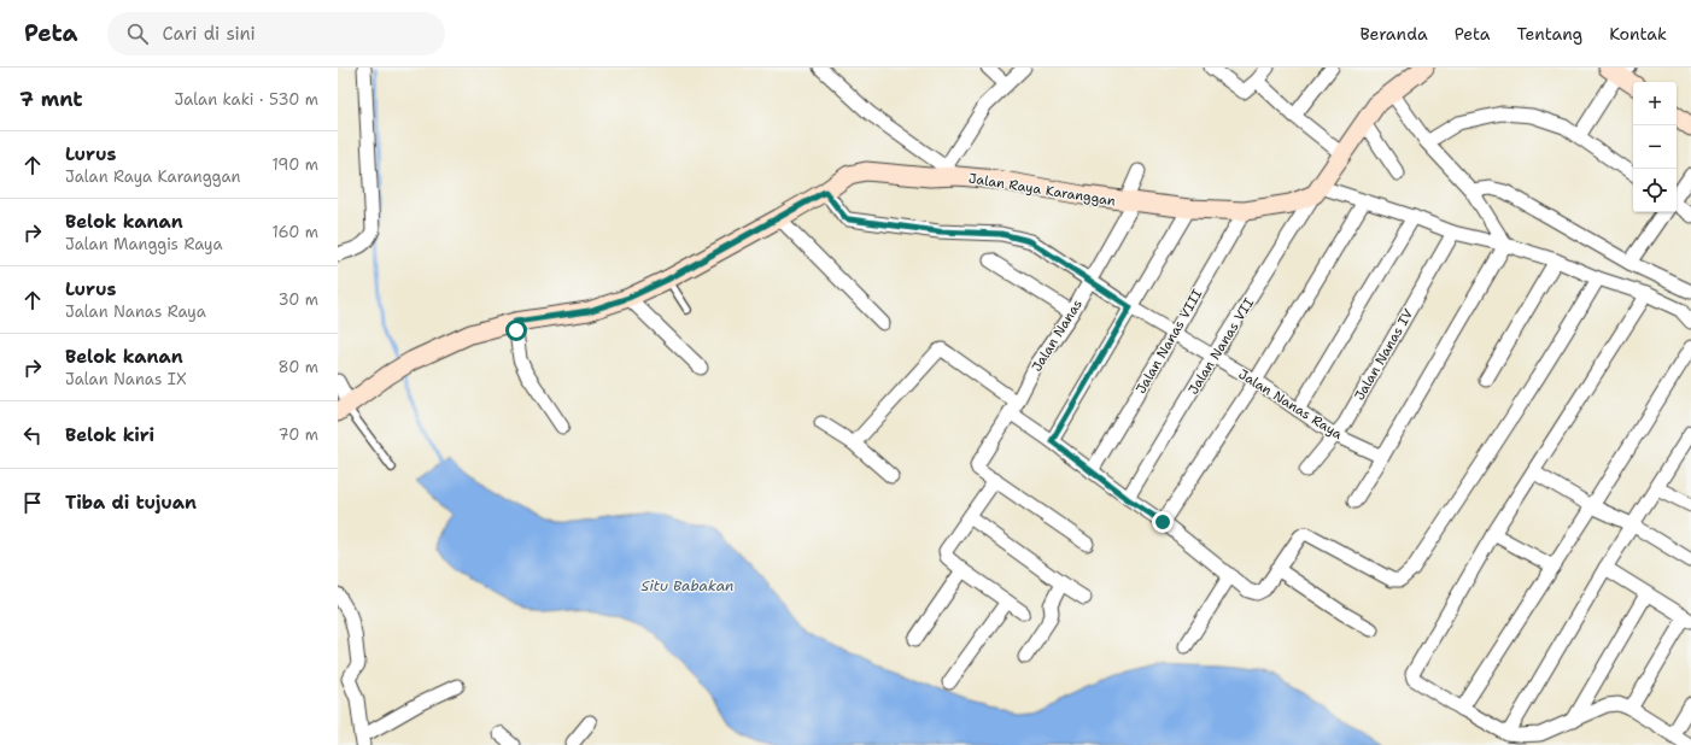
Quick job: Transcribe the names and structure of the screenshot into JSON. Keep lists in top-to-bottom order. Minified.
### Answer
{"streets":{"street":["Jalan Raya Karanggan","Jalan Nanas","Jalan Nanas VIII","Jalan Nanas VII","Jalan Nanas IV","Jalan Nanas Raya"]},"crossings":[["Jalan Raya Karanggan","Jalan Nanas"],["Jalan Raya Karanggan","Jalan Nanas VIII"],["Jalan Raya Karanggan","Jalan Nanas VII"],["Jalan Raya Karanggan","Jalan Nanas Raya"],["Jalan Nanas","Jalan Nanas Raya"],["Jalan Nanas VIII","Jalan Nanas Raya"],["Jalan Nanas VII","Jalan Nanas Raya"],["Jalan Nanas IV","Jalan Nanas Raya"]],"water":["Situ Babakan"],"page":{"header":"Peta","search":"Cari di sini","nav":["Beranda","Peta","Tentang","Kontak"],"heading":["7 mnt","Jalan kaki · 530 m"],"map_buttons":["+","−"],"list":[["Lurus","Jalan Raya Karanggan","190 m"],["Belok kanan","Jalan Manggis Raya","160 m"],["Lurus","Jalan Nanas Raya","30 m"],["Belok kanan","Jalan Nanas IX","80 m"],["Belok kiri","70 m"],"Tiba di tujuan"]}}
